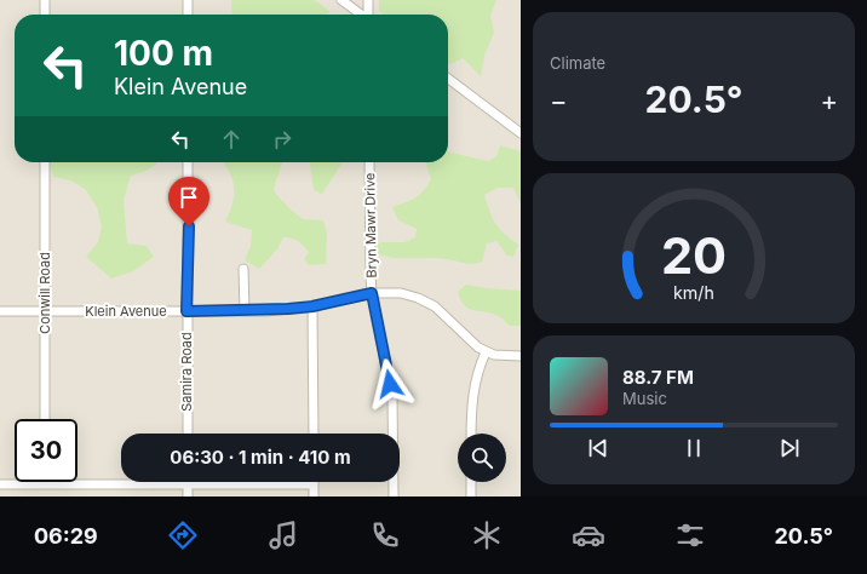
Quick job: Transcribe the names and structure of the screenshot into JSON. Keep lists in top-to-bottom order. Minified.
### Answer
{"streets":{"street":["Bryn Mawr Drive","Conwill Road","Klein Avenue","Samira Road"]},"crossings":[["Bryn Mawr Drive","Klein Avenue"],["Conwill Road","Klein Avenue"],["Klein Avenue","Samira Road"]],"page":{"tile":"Climate","turn":["100 m","Klein Avenue"],"heat":["−","20.5°","+"],"song":["88.7 FM","Music"],"limit":"30","trip":"06:30 · 1 min · 410 m","tabs":["06:29","20.5°"],"gauge":["20","km/h"]}}
